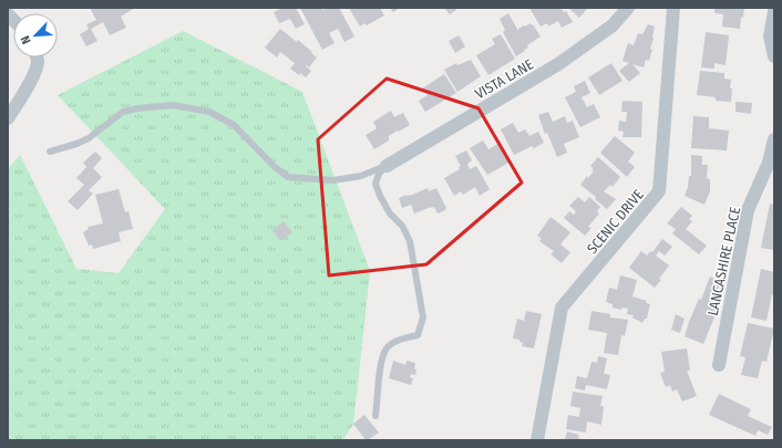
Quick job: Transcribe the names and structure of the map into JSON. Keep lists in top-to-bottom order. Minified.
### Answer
{"streets":{"street":["VISTA LANE","SCENIC DRIVE","LANCASHIRE PLACE"]},"north":"bottom left"}
